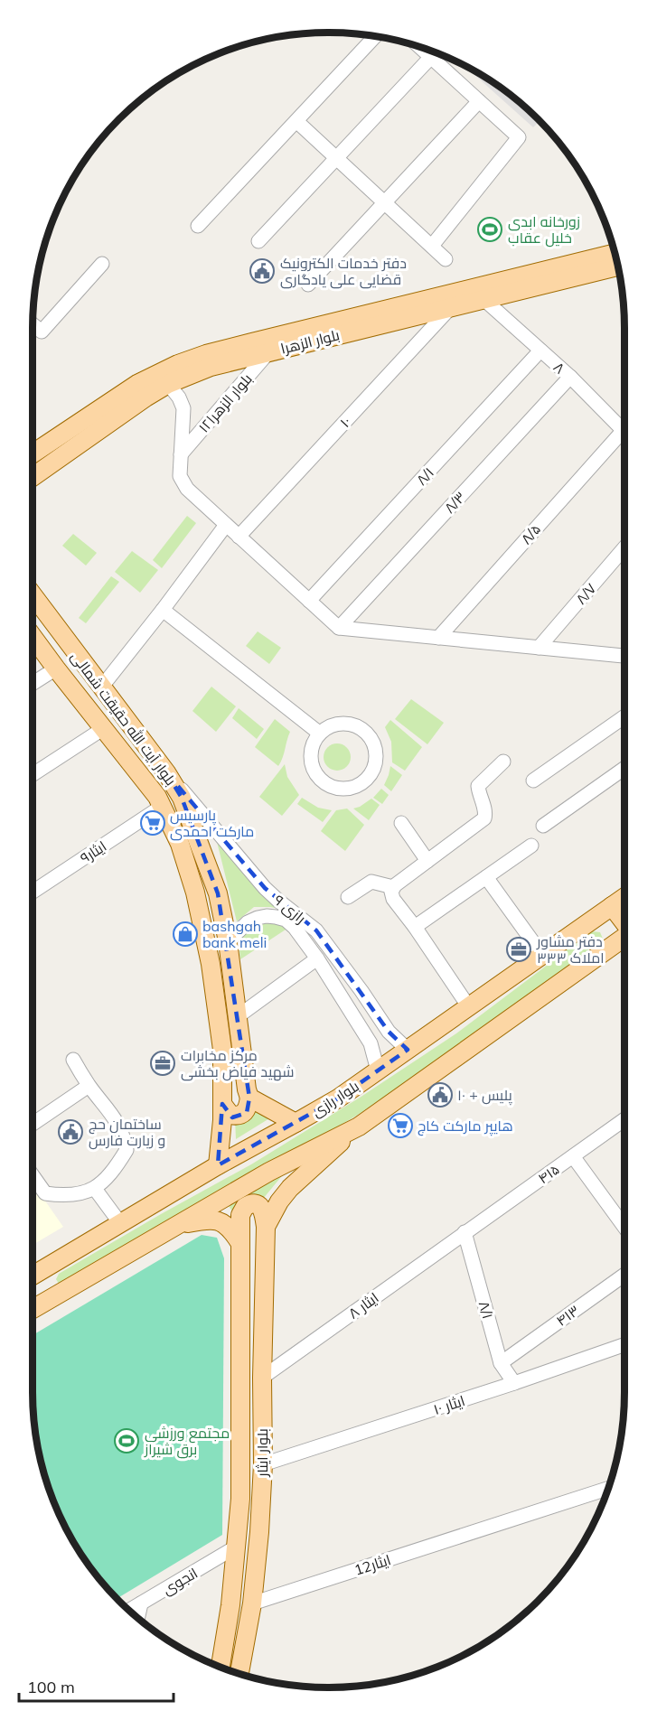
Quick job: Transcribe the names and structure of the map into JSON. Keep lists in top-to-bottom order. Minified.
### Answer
{"streets":{"main road":["بلوار الزهرا","بلوار آیت الله حقیقت شمالی","بلوار رازی","بلوار ایثار"],"street":["۸","بلوار الزهرا۱۲","۱۰","۸/۱","۸/۳","۸/۵","۸/۷","ایثار۹","رازی ۹","۴۱۵","ایثار ۸","۴۱۳","ایثار ۱۰","ایثار12","انجوی"]},"crossings":[["بلوار الزهرا","۸"],["بلوار الزهرا","بلوار الزهرا۱۲"],["بلوار الزهرا","۱۰"],["۸","۸/۱"],["۸","۸/۳"],["۸/۱","۴۱۵"],["۸/۱","ایثار ۸"],["۸/۱","۴۱۳"],["۸/۱","ایثار ۱۰"],["بلوار آیت الله حقیقت شمالی","ایثار۹"],["بلوار آیت الله حقیقت شمالی","رازی ۹"],["بلوار آیت الله حقیقت شمالی","بلوار رازی"],["رازی ۹","بلوار رازی"],["۴۱۵","ایثار ۸"],["ایثار ۸","بلوار ایثار"],["ایثار ۱۰","بلوار ایثار"],["بلوار ایثار","ایثار12"],["بلوار ایثار","انجوی"]],"places":{"sports":["زورخانه ابدی خلیل عقاب","مجتمع ورزشی برق شیراز"],"public building":["دفتر خدمات الکترونیک قضایی علی یادگاری","پلیس + ۱۰","ساختمان حج و زیارت فارس"],"supermarket":["پارسیس مارکت احمدی","هایپر مارکت کاج"],"shop":["bashgah bank meli"],"office":["دفتر مشاور املاک ۳۳۳","مرکز مخابرات شهید فیاض بخشی"]},"scale_bar":"100 m"}
